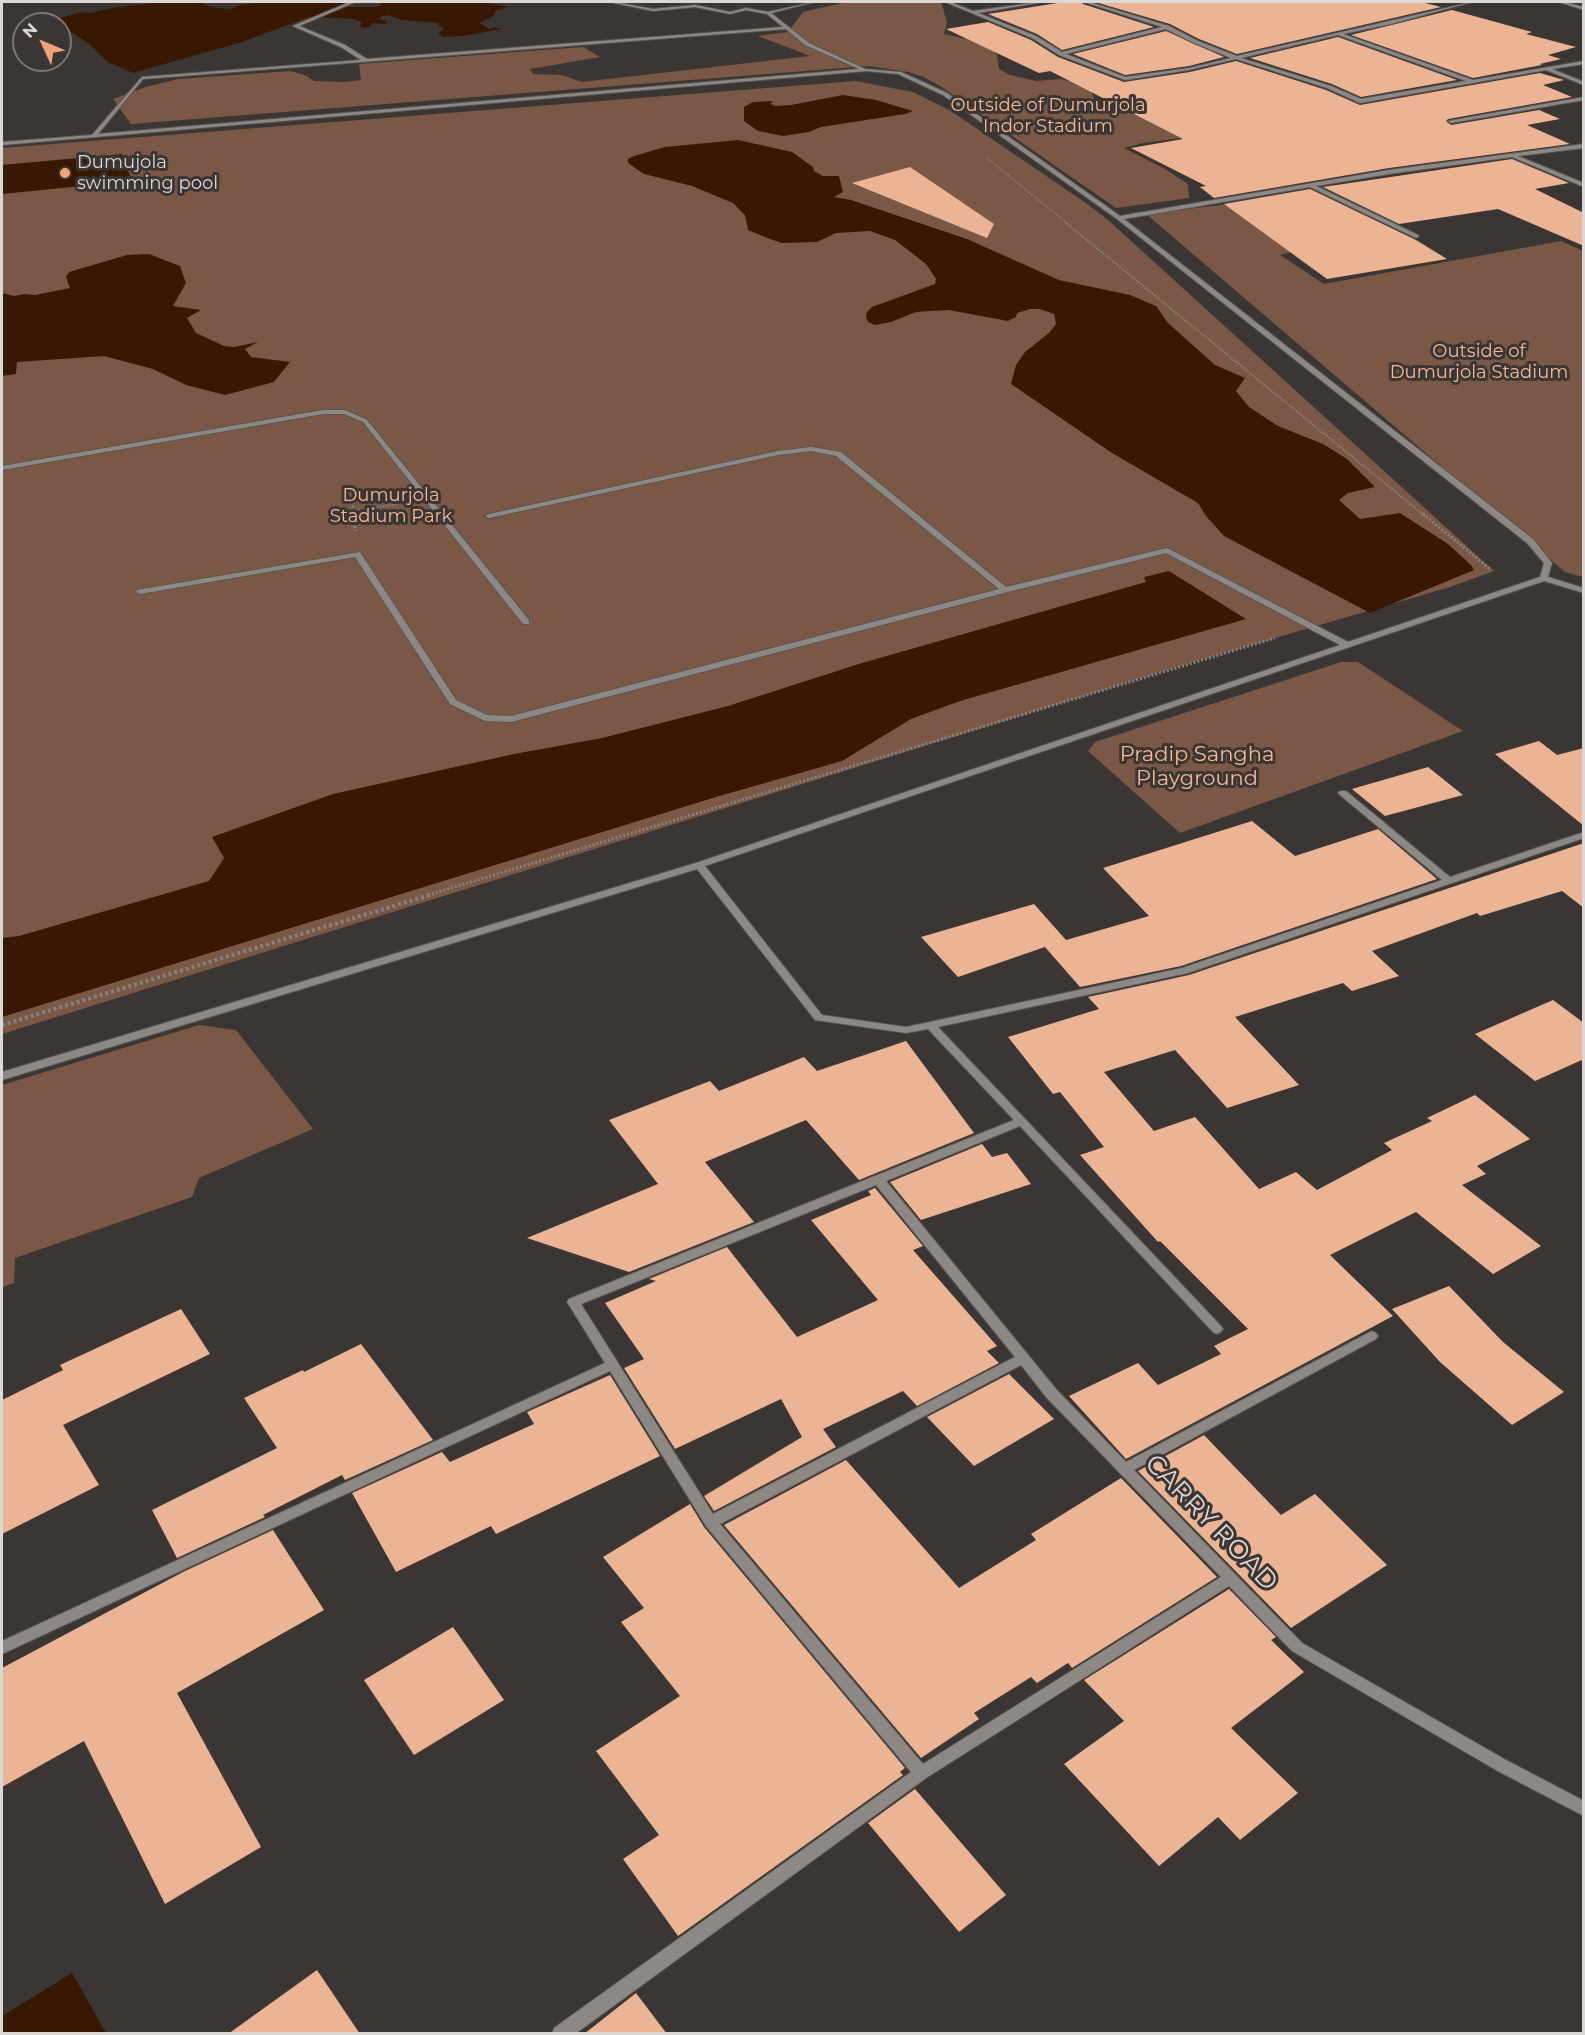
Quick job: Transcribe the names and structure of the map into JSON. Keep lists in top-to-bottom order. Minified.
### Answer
{"streets":{"street":["CARRY ROAD"]},"parks":["Outside of Dumurjola Indor Stadium","Outside of Dumurjola Stadium","Dumurjola Stadium Park","Pradip Sangha Playground"],"places":["Dumujola swimming pool"],"north":"top left"}
